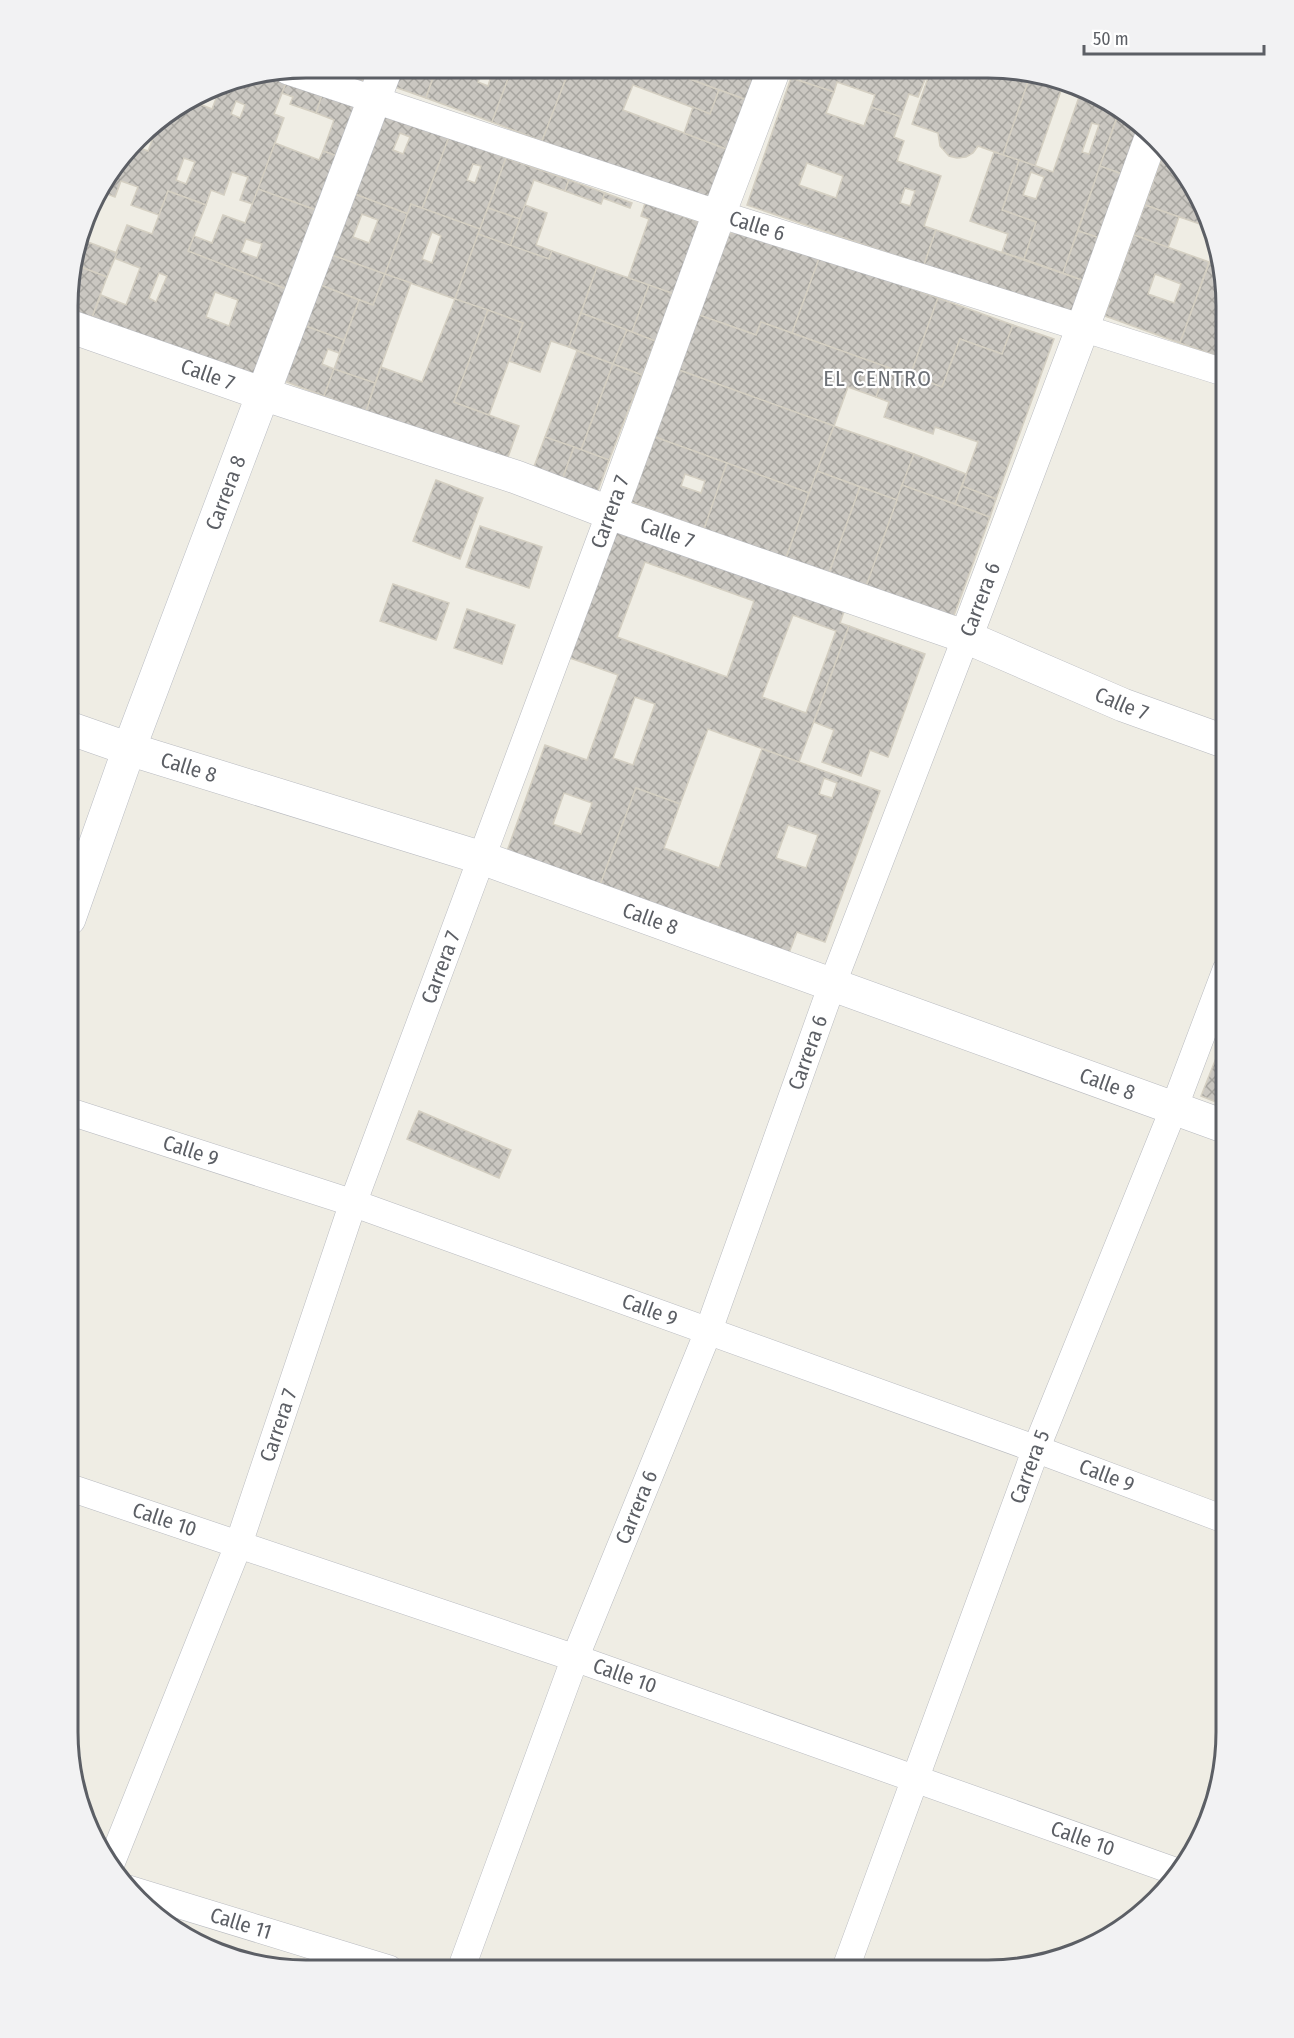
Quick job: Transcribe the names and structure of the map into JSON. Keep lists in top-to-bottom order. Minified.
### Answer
{"streets":{"street":["Calle 6","Calle 7","Carrera 8","Carrera 7","Carrera 6","Calle 8","Calle 9","Carrera 5","Calle 10","Calle 11"]},"crossings":[["Calle 6","Carrera 8"],["Calle 6","Carrera 7"],["Calle 6","Carrera 6"],["Calle 7","Carrera 8"],["Calle 7","Carrera 7"],["Calle 7","Carrera 6"],["Carrera 8","Calle 8"],["Carrera 7","Calle 8"],["Carrera 7","Calle 9"],["Carrera 7","Calle 10"],["Carrera 6","Calle 8"],["Carrera 6","Calle 9"],["Carrera 6","Calle 10"],["Calle 8","Carrera 5"],["Calle 9","Carrera 5"],["Carrera 5","Calle 10"]],"districts":["EL CENTRO"],"scale_bar":"50 m"}
